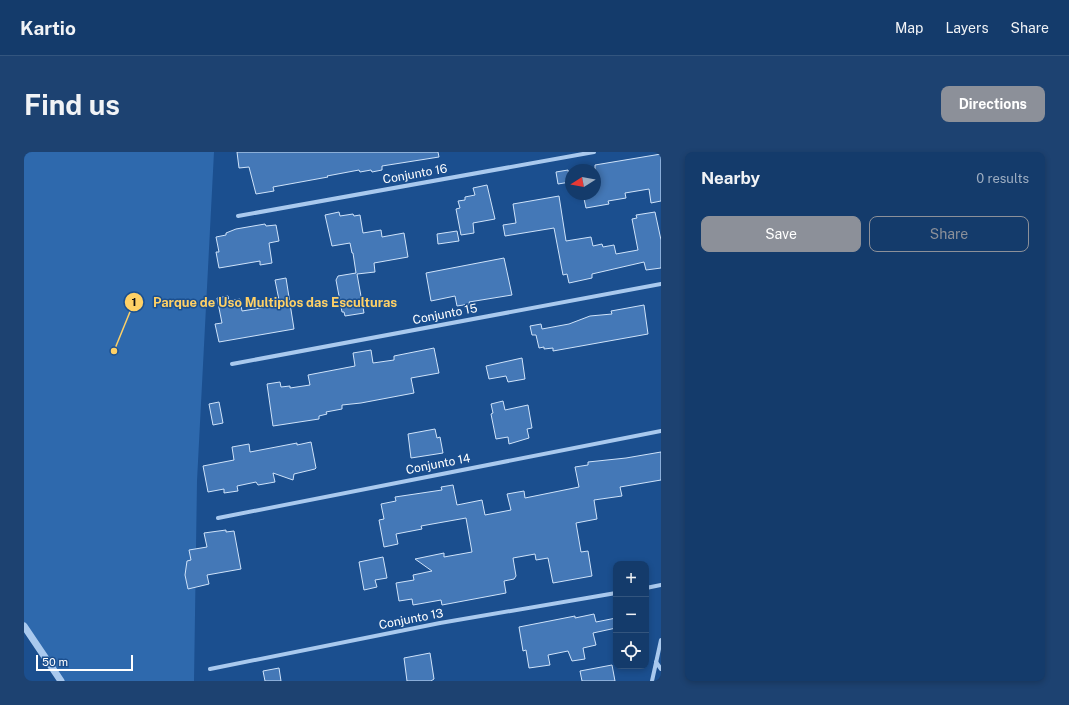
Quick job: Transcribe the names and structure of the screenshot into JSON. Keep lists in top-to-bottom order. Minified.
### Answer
{"streets":{"street":["Conjunto 16","Conjunto 15","Conjunto 14","Conjunto 13"]},"places":["Parque de Uso Multiplos das Esculturas"],"scale_bar":"50 m","north":"left","page":{"header":"Kartio","nav":["Map","Layers","Share"],"buttons":["Directions",["Save","Share"]],"title":"Find us","heading":["Nearby","0 results"],"map_buttons":["+","−"],"scale":"50 m"}}
